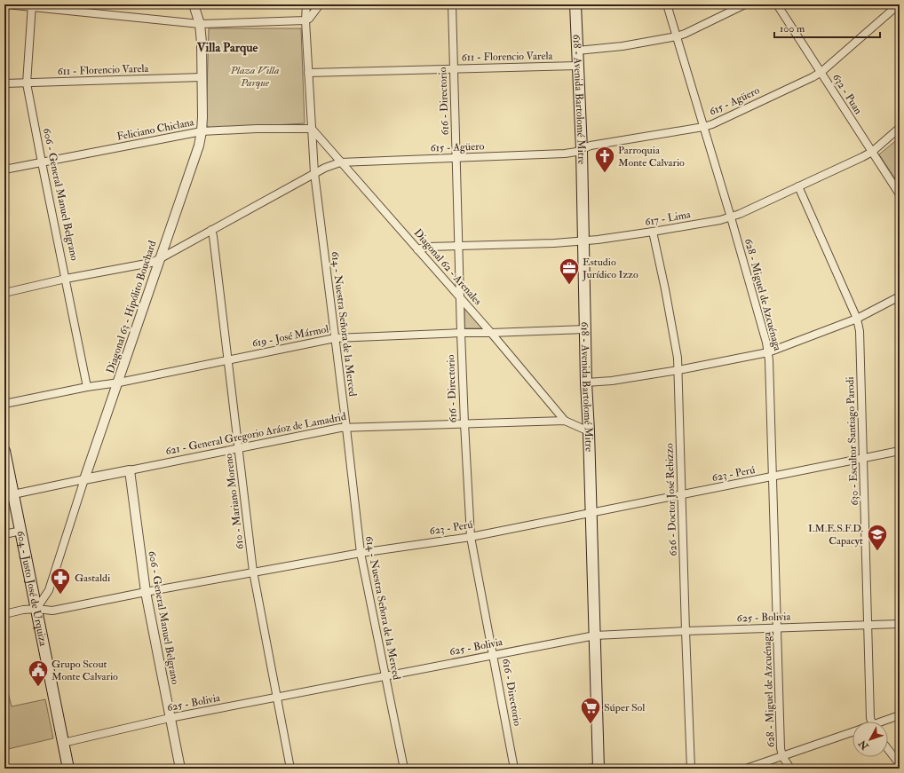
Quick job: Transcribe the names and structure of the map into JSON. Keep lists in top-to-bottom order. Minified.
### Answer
{"streets":{"main road":["618 - Avenida Bartolomé Mitre","604 - Justo José de Urquiza"],"street":["611 - Florencio Varela","632 - Puan","616 - Directorio","615 - Agüero","Feliciano Chiclana","606 - General Manuel Belgrano","617 - Lima","Diagonal 62 - Arenales","628 - Miguel de Azcuénaga","Diagonal 63 - Hipólito Bouchard","614 - Nuestra Señora de la Merced","619 - José Mármol","621 - General Gregorio Aráoz de Lamadrid","630 - Escultor Santiago Parodi","623 - Perú","626 - Doctor José Rebizzo","610 - Mariano Moreno","625 - Bolivia"]},"crossings":[["611 - Florencio Varela","618 - Avenida Bartolomé Mitre"],["611 - Florencio Varela","616 - Directorio"],["611 - Florencio Varela","606 - General Manuel Belgrano"],["611 - Florencio Varela","Diagonal 63 - Hipólito Bouchard"],["611 - Florencio Varela","614 - Nuestra Señora de la Merced"],["632 - Puan","615 - Agüero"],["632 - Puan","617 - Lima"],["618 - Avenida Bartolomé Mitre","615 - Agüero"],["618 - Avenida Bartolomé Mitre","617 - Lima"],["618 - Avenida Bartolomé Mitre","619 - José Mármol"],["618 - Avenida Bartolomé Mitre","621 - General Gregorio Aráoz de Lamadrid"],["618 - Avenida Bartolomé Mitre","623 - Perú"],["618 - Avenida Bartolomé Mitre","625 - Bolivia"],["616 - Directorio","615 - Agüero"],["616 - Directorio","617 - Lima"],["616 - Directorio","Diagonal 62 - Arenales"],["616 - Directorio","619 - José Mármol"],["616 - Directorio","621 - General Gregorio Aráoz de Lamadrid"],["616 - Directorio","623 - Perú"],["616 - Directorio","625 - Bolivia"],["615 - Agüero","606 - General Manuel Belgrano"],["615 - Agüero","Diagonal 62 - Arenales"],["615 - Agüero","628 - Miguel de Azcuénaga"],["615 - Agüero","Diagonal 63 - Hipólito Bouchard"],["615 - Agüero","614 - Nuestra Señora de la Merced"],["615 - Agüero","610 - Mariano Moreno"],["Feliciano Chiclana","606 - General Manuel Belgrano"],["Feliciano Chiclana","Diagonal 62 - Arenales"],["Feliciano Chiclana","Diagonal 63 - Hipólito Bouchard"],["Feliciano Chiclana","614 - Nuestra Señora de la Merced"],["606 - General Manuel Belgrano","619 - José Mármol"],["606 - General Manuel Belgrano","621 - General Gregorio Aráoz de Lamadrid"],["606 - General Manuel Belgrano","623 - Perú"],["606 - General Manuel Belgrano","625 - Bolivia"],["617 - Lima","Diagonal 62 - Arenales"],["617 - Lima","628 - Miguel de Azcuénaga"],["617 - Lima","630 - Escultor Santiago Parodi"],["617 - Lima","626 - Doctor José Rebizzo"],["Diagonal 62 - Arenales","614 - Nuestra Señora de la Merced"],["Diagonal 62 - Arenales","619 - José Mármol"],["Diagonal 62 - Arenales","621 - General Gregorio Aráoz de Lamadrid"],["628 - Miguel de Azcuénaga","623 - Perú"],["628 - Miguel de Azcuénaga","625 - Bolivia"],["Diagonal 63 - Hipólito Bouchard","619 - José Mármol"],["Diagonal 63 - Hipólito Bouchard","621 - General Gregorio Aráoz de Lamadrid"],["Diagonal 63 - Hipólito Bouchard","623 - Perú"],["Diagonal 63 - Hipólito Bouchard","604 - Justo José de Urquiza"],["614 - Nuestra Señora de la Merced","619 - José Mármol"],["614 - Nuestra Señora de la Merced","621 - General Gregorio Aráoz de Lamadrid"],["614 - Nuestra Señora de la Merced","623 - Perú"],["614 - Nuestra Señora de la Merced","625 - Bolivia"],["619 - José Mármol","610 - Mariano Moreno"],["621 - General Gregorio Aráoz de Lamadrid","610 - Mariano Moreno"],["621 - General Gregorio Aráoz de Lamadrid","604 - Justo José de Urquiza"],["630 - Escultor Santiago Parodi","623 - Perú"],["630 - Escultor Santiago Parodi","625 - Bolivia"],["623 - Perú","626 - Doctor José Rebizzo"],["623 - Perú","610 - Mariano Moreno"],["623 - Perú","604 - Justo José de Urquiza"],["626 - Doctor José Rebizzo","625 - Bolivia"],["610 - Mariano Moreno","625 - Bolivia"],["604 - Justo José de Urquiza","625 - Bolivia"]],"districts":["Villa Parque"],"parks":["Plaza Villa Parque"],"places":{"church":["Parroquia Monte Calvario"],"office":["Estudio Jurídico Izzo"],"school or university":["I.M.E.S.F.D. Capacyt"],"pharmacy":["Gastaldi"],"public building":["Grupo Scout Monte Calvario"],"supermarket":["Súper Sol"]},"scale_bar":"100 m","north":"bottom left"}
